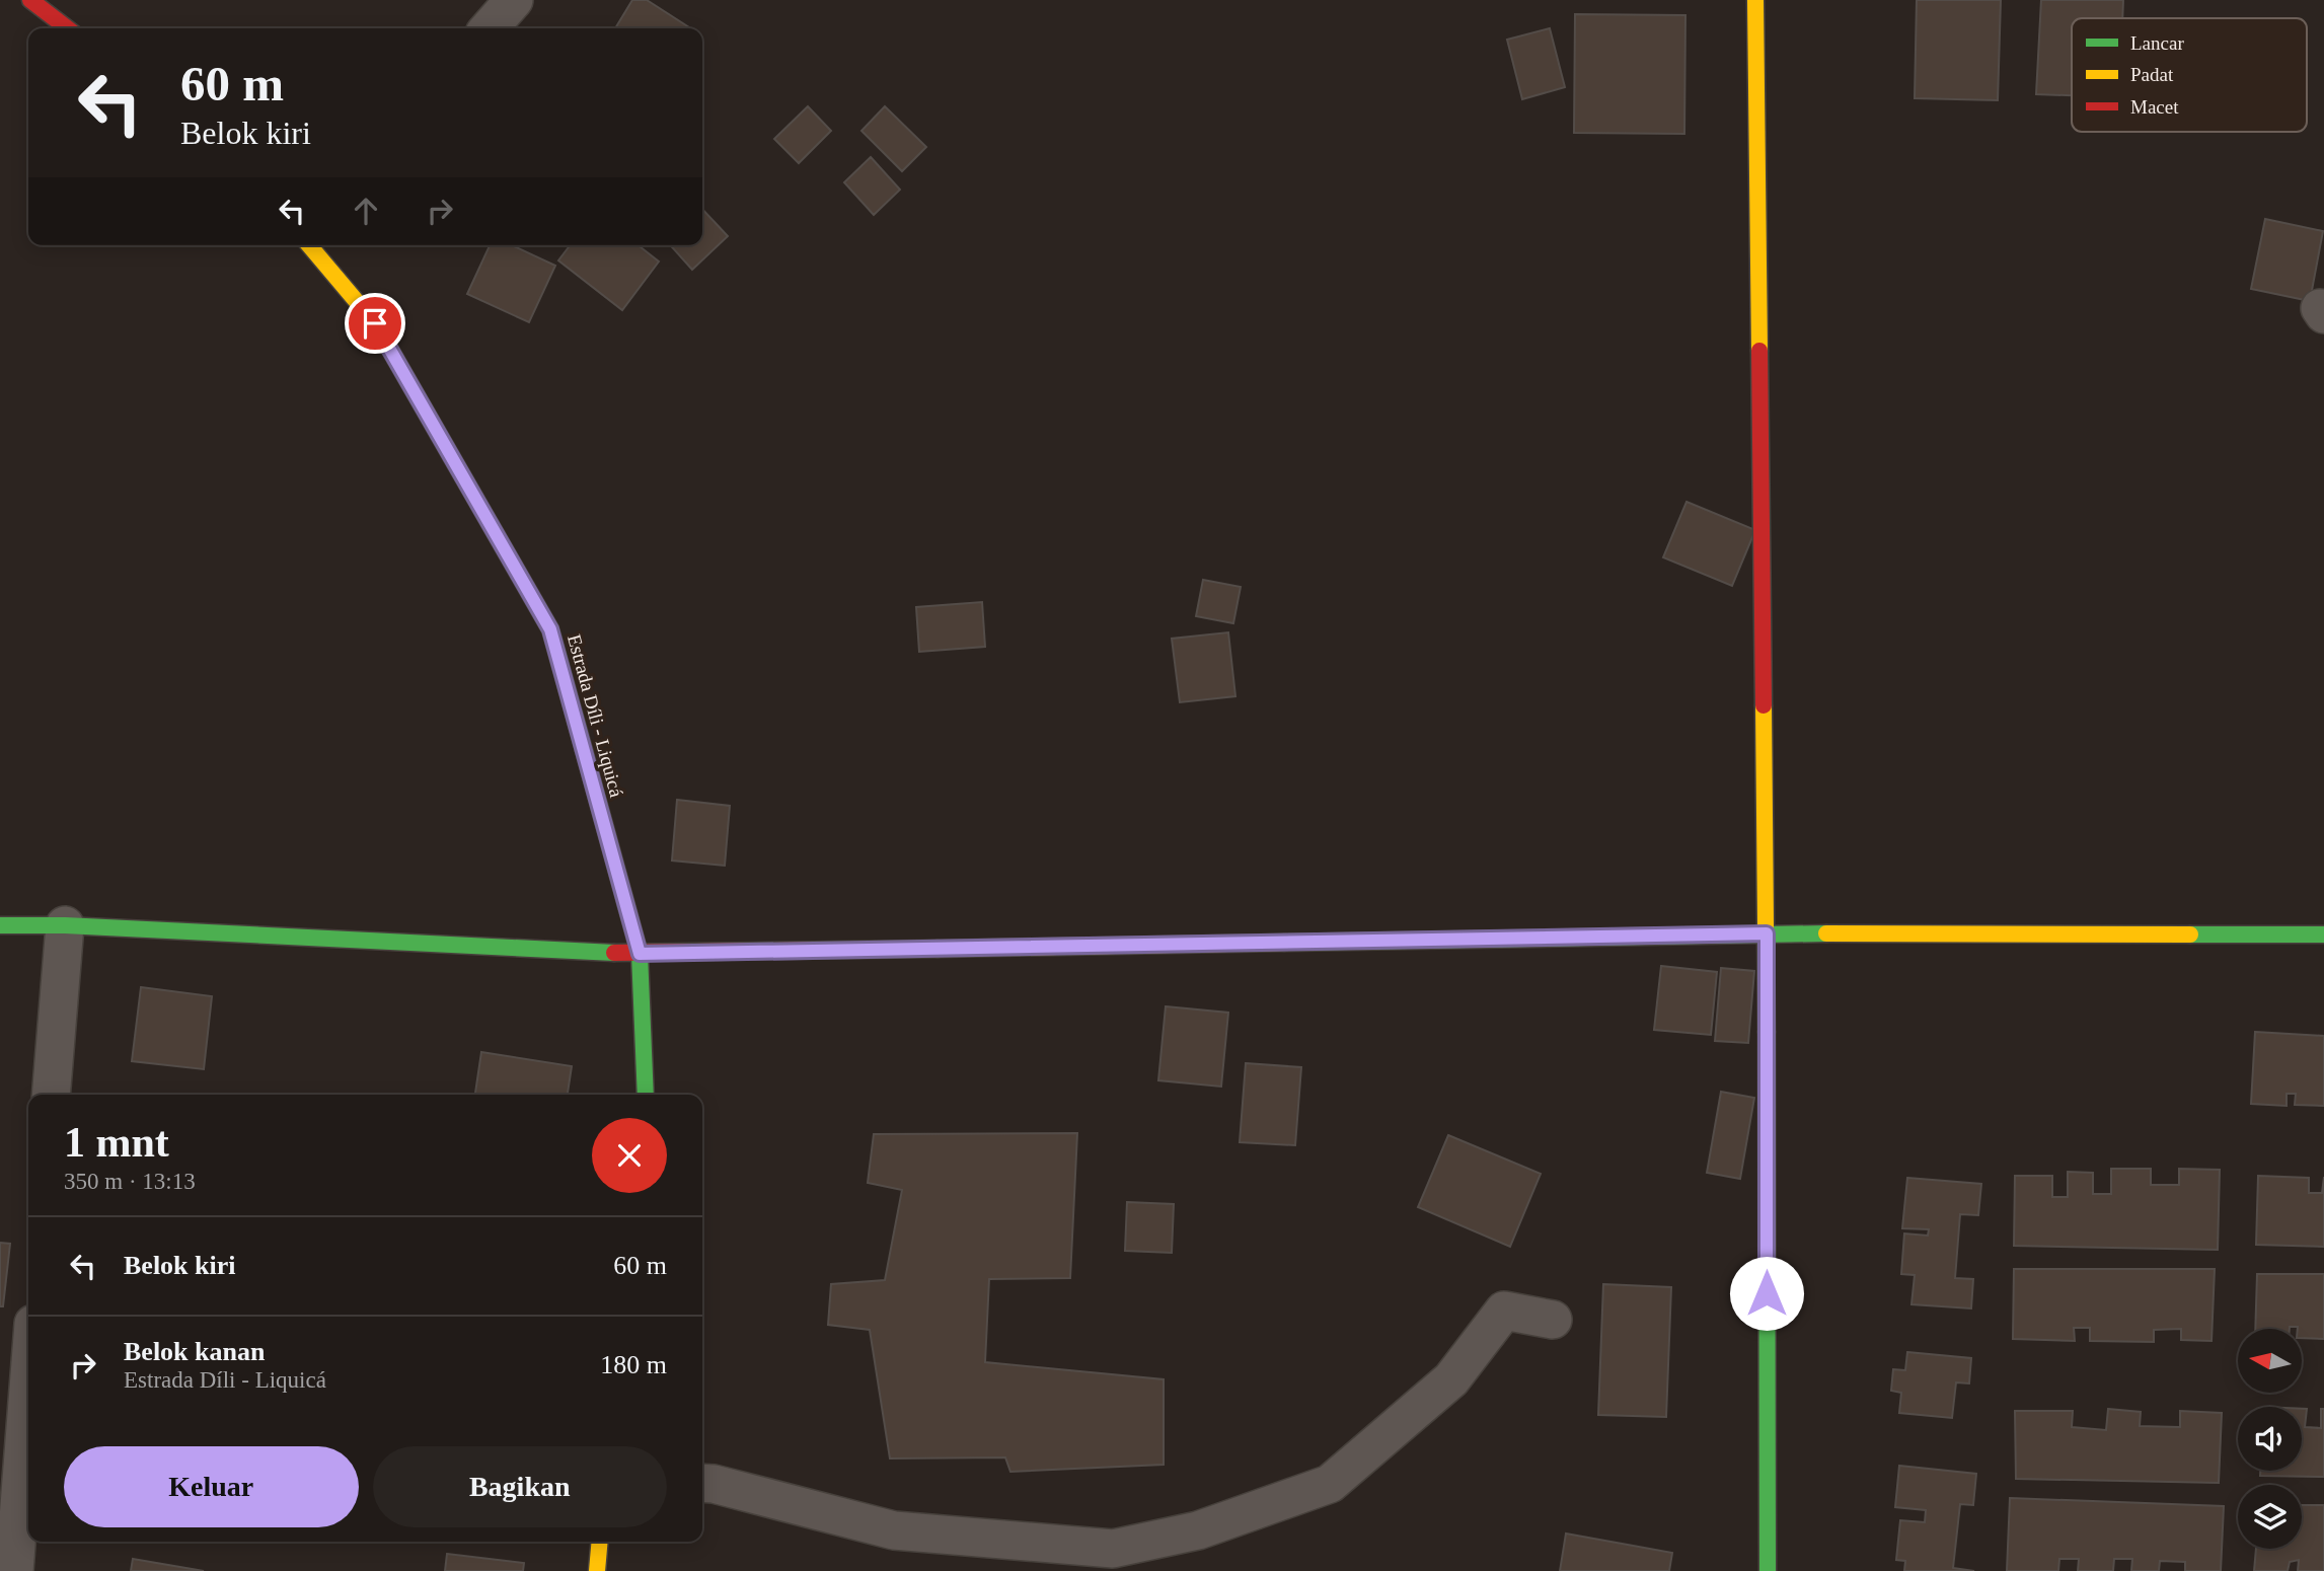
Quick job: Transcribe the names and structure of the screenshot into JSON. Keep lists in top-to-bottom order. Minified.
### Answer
{"streets":{"street":["Estrada Díli - Liquicá"]},"legend":["Lancar","Padat","Macet"],"north":"left","page":{"turn":["60 m","Belok kiri"],"heading":["1 mnt","350 m · 13:13"],"list":[{"name":"Belok kiri","value":"60 m"},{"name":"Belok kanan","note":"Estrada Díli - Liquicá","value":"180 m"}],"buttons":["Keluar","Bagikan"]}}
